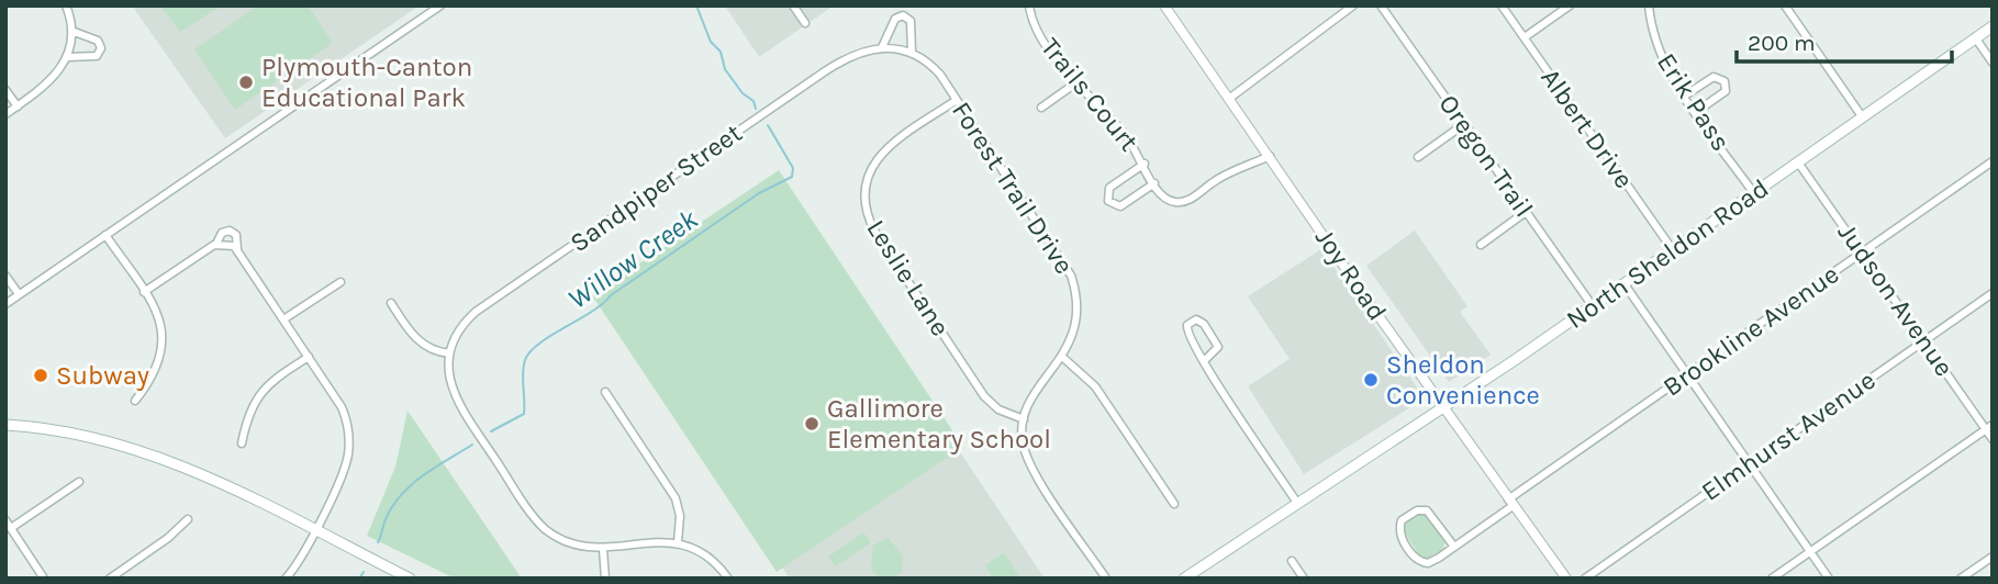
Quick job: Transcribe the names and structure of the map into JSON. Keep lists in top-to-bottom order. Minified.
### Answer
{"streets":{"main road":["North Sheldon Road"],"street":["Trails Court","Erik Pass","Albert Drive","Oregon Trail","Sandpiper Street","Forest Trail Drive","Joy Road","Leslie Lane","Judson Avenue","Brookline Avenue","Elmhurst Avenue"]},"crossings":[["Erik Pass","North Sheldon Road"],["Albert Drive","North Sheldon Road"],["Oregon Trail","North Sheldon Road"],["Sandpiper Street","Forest Trail Drive"],["Forest Trail Drive","Leslie Lane"],["North Sheldon Road","Joy Road"],["North Sheldon Road","Judson Avenue"],["Joy Road","Brookline Avenue"],["Judson Avenue","Brookline Avenue"],["Judson Avenue","Elmhurst Avenue"]],"water":["Willow Creek"],"places":["Plymouth-Canton Educational Park","Subway","Sheldon Convenience","Gallimore Elementary School"],"scale_bar":"200 m"}
